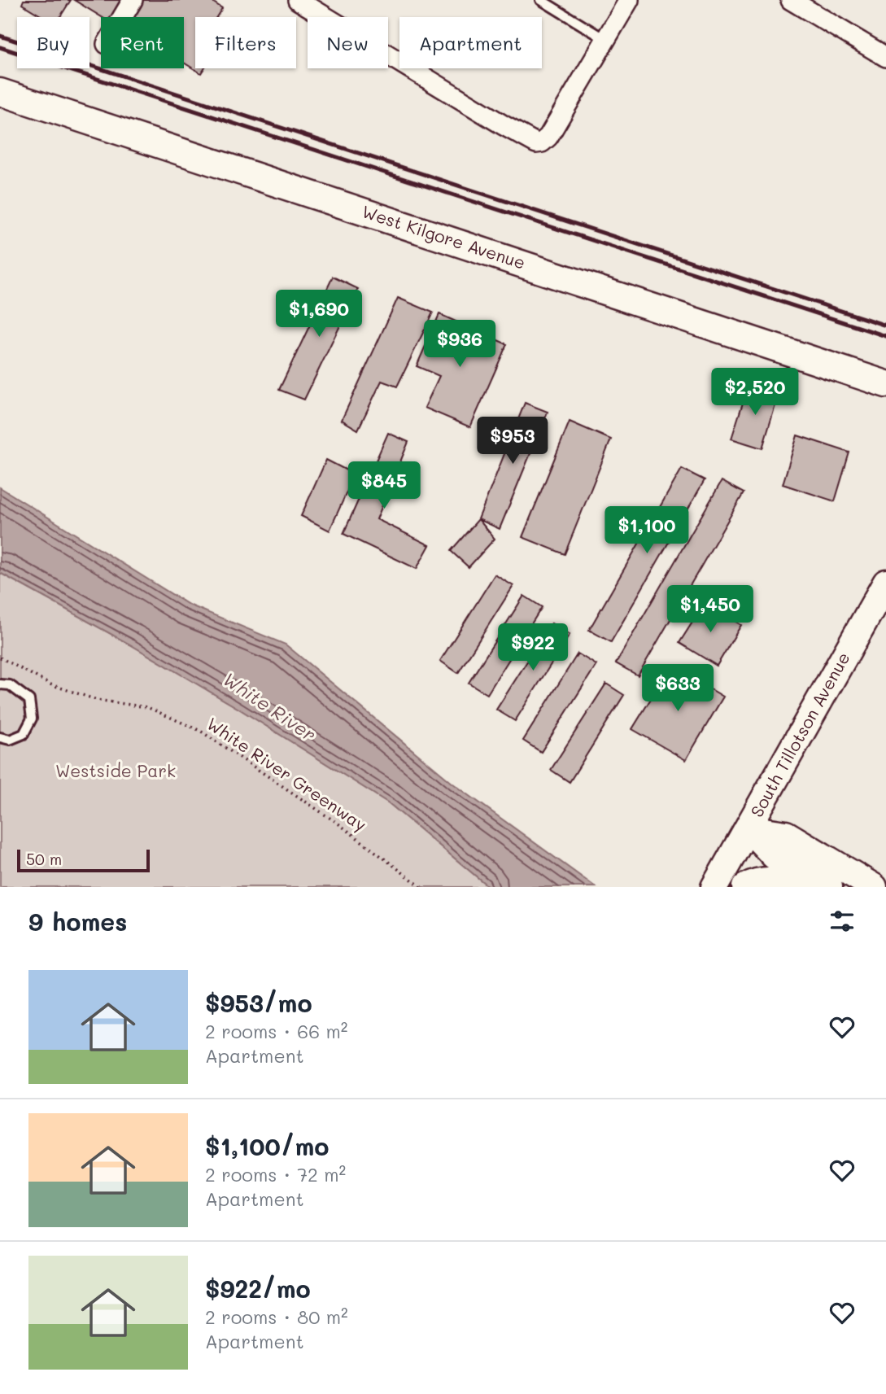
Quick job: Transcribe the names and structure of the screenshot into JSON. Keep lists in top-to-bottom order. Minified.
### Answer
{"streets":{"main road":["West Kilgore Avenue","South Tillotson Avenue"],"path":["White River Greenway"]},"water":["White River"],"parks":["Westside Park"],"scale_bar":"50 m","page":{"chip":["Buy","Rent","Filters","New","Apartment"],"price":["$1,690","$936","$2,520","$953","$845","$1,100","$1,450","$922","$633"],"scale":"50 m","heading":"9 homes","list":[{"name":"$953/mo","note":"2 rooms · 66 m² · Apartment"},{"name":"$1,100/mo","note":"2 rooms · 72 m² · Apartment"},{"name":"$922/mo","note":"2 rooms · 80 m² · Apartment"}]}}
